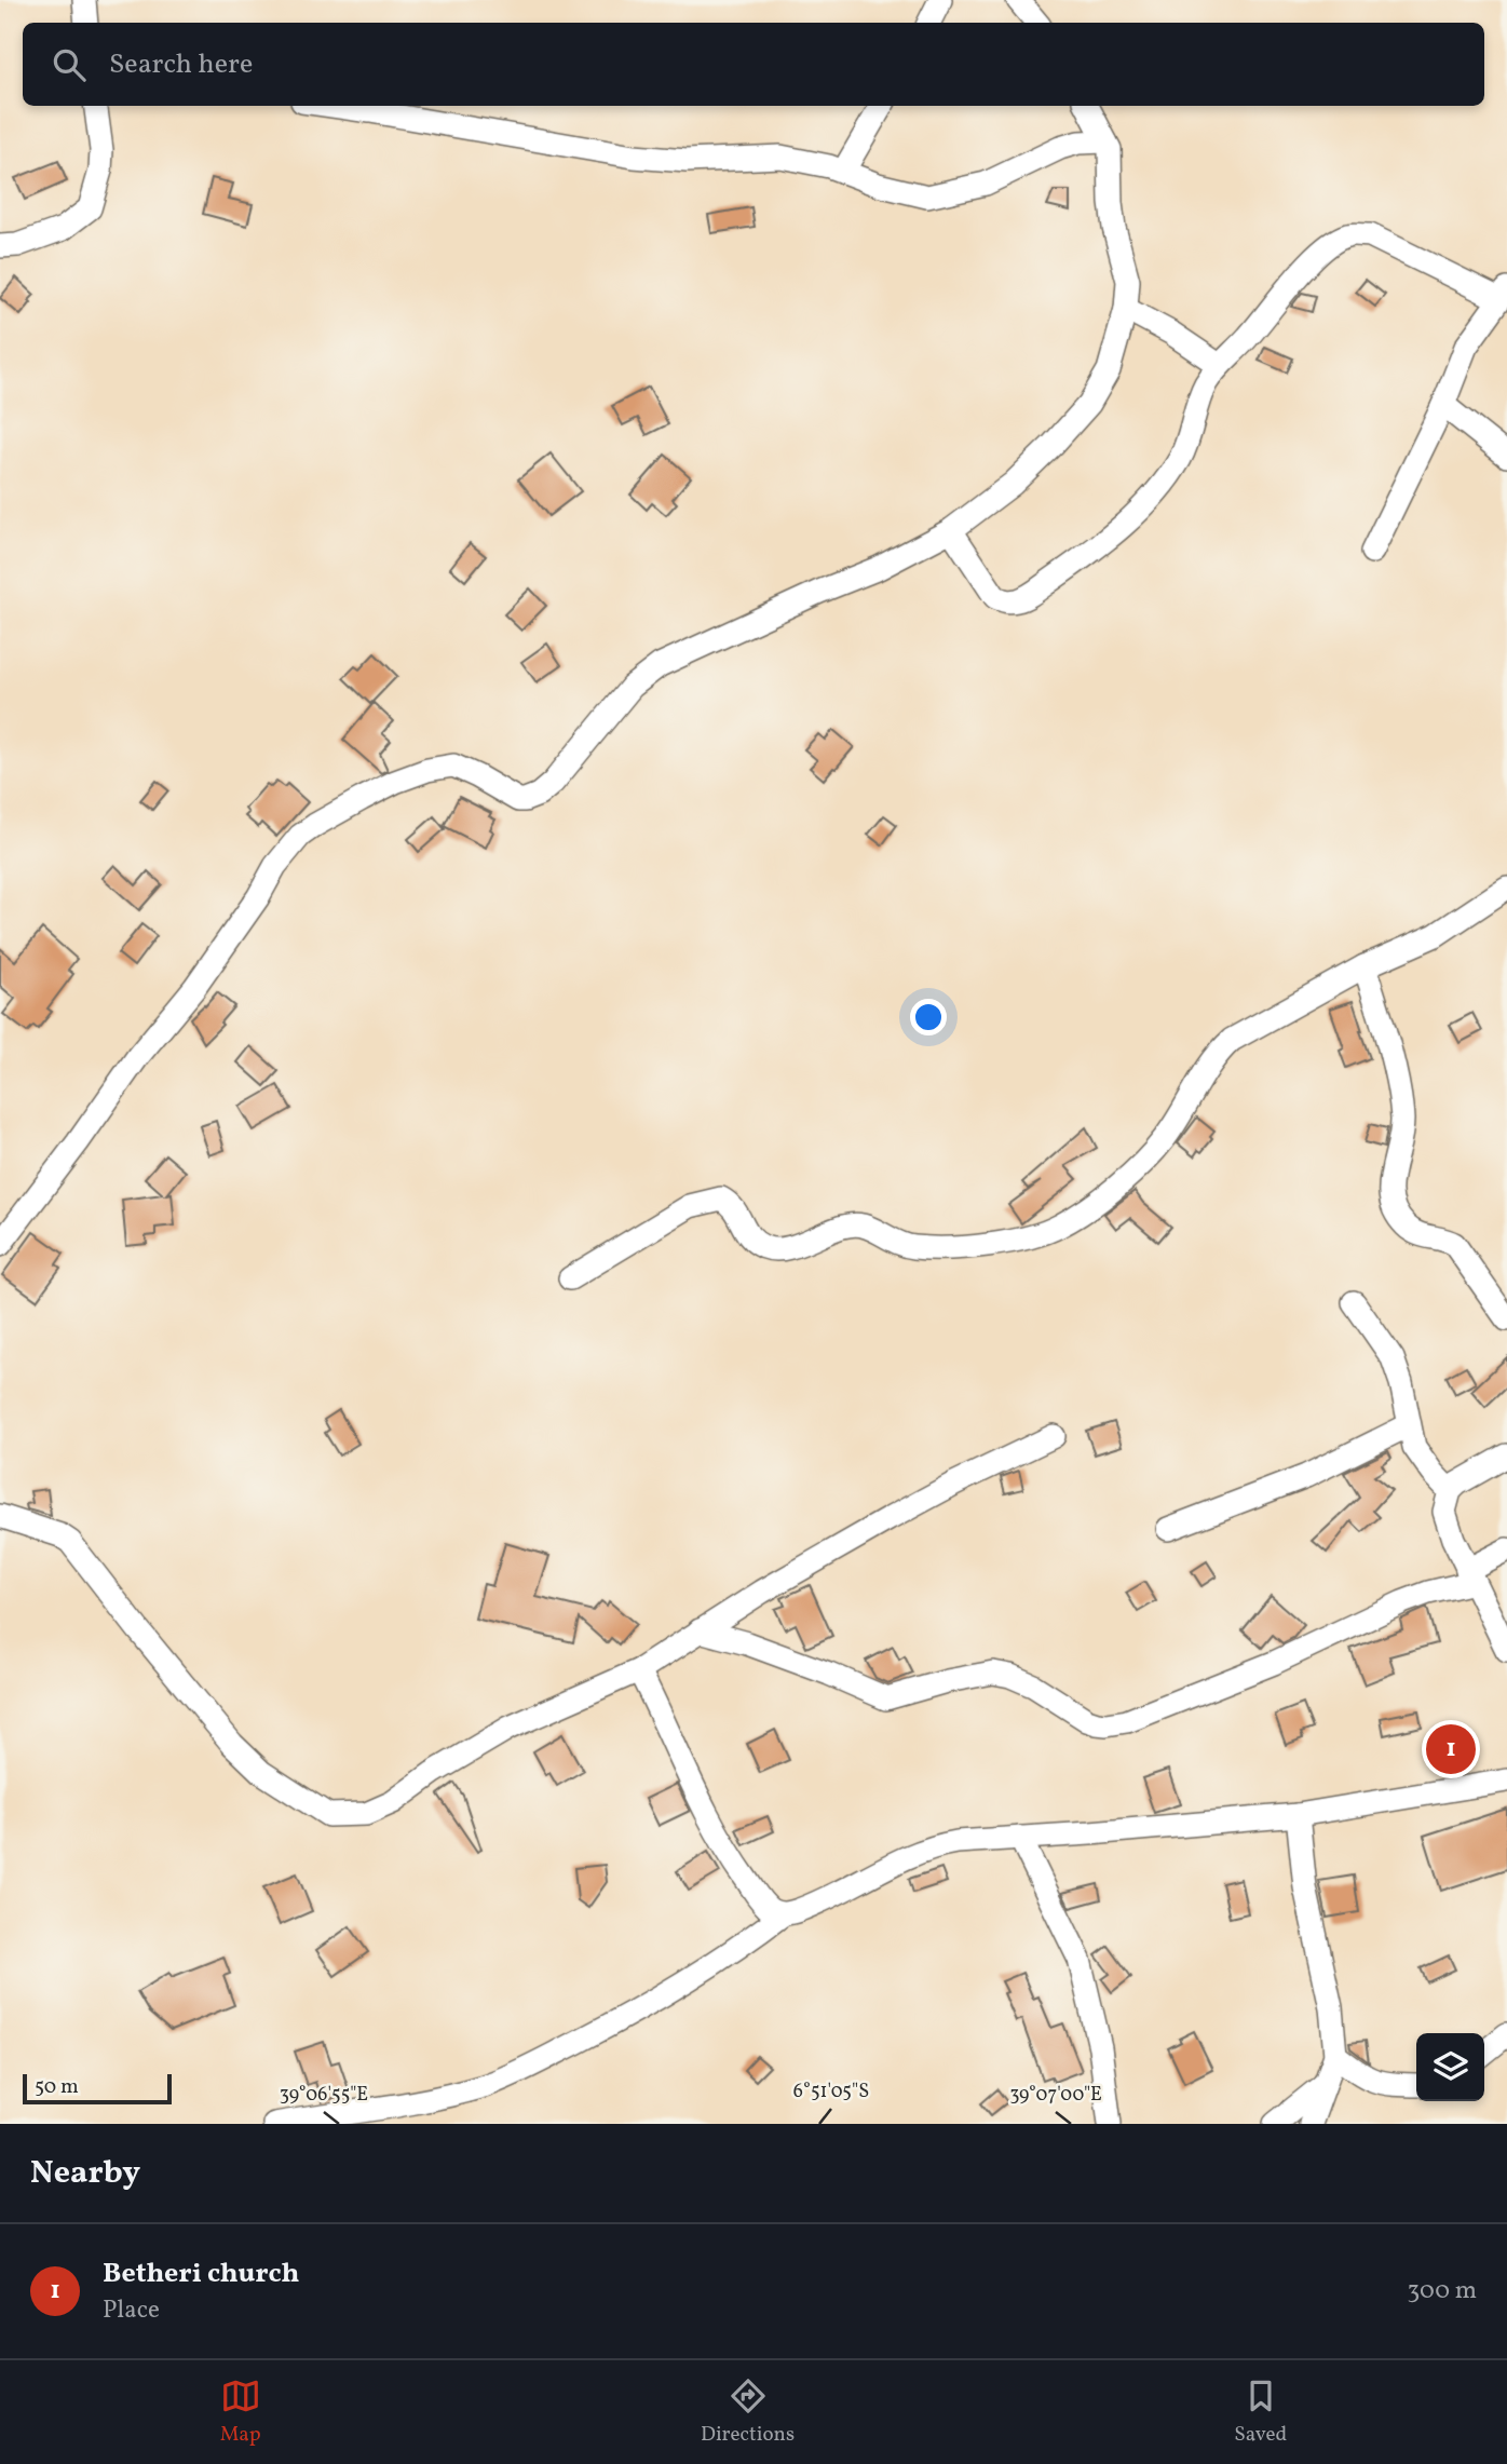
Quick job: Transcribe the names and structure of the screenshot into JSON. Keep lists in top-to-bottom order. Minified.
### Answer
{"scale_bar":"50 m","page":{"search":"Search here","pins":"1","scale":"50 m","heading":"Nearby","list":[{"mark":"1","name":"Betheri church","note":"Place","value":"300 m"}],"nav":["Map","Directions","Saved"]},"coordinates":["6°51'05\"S","39°06'55\"E","39°07'00\"E"]}
